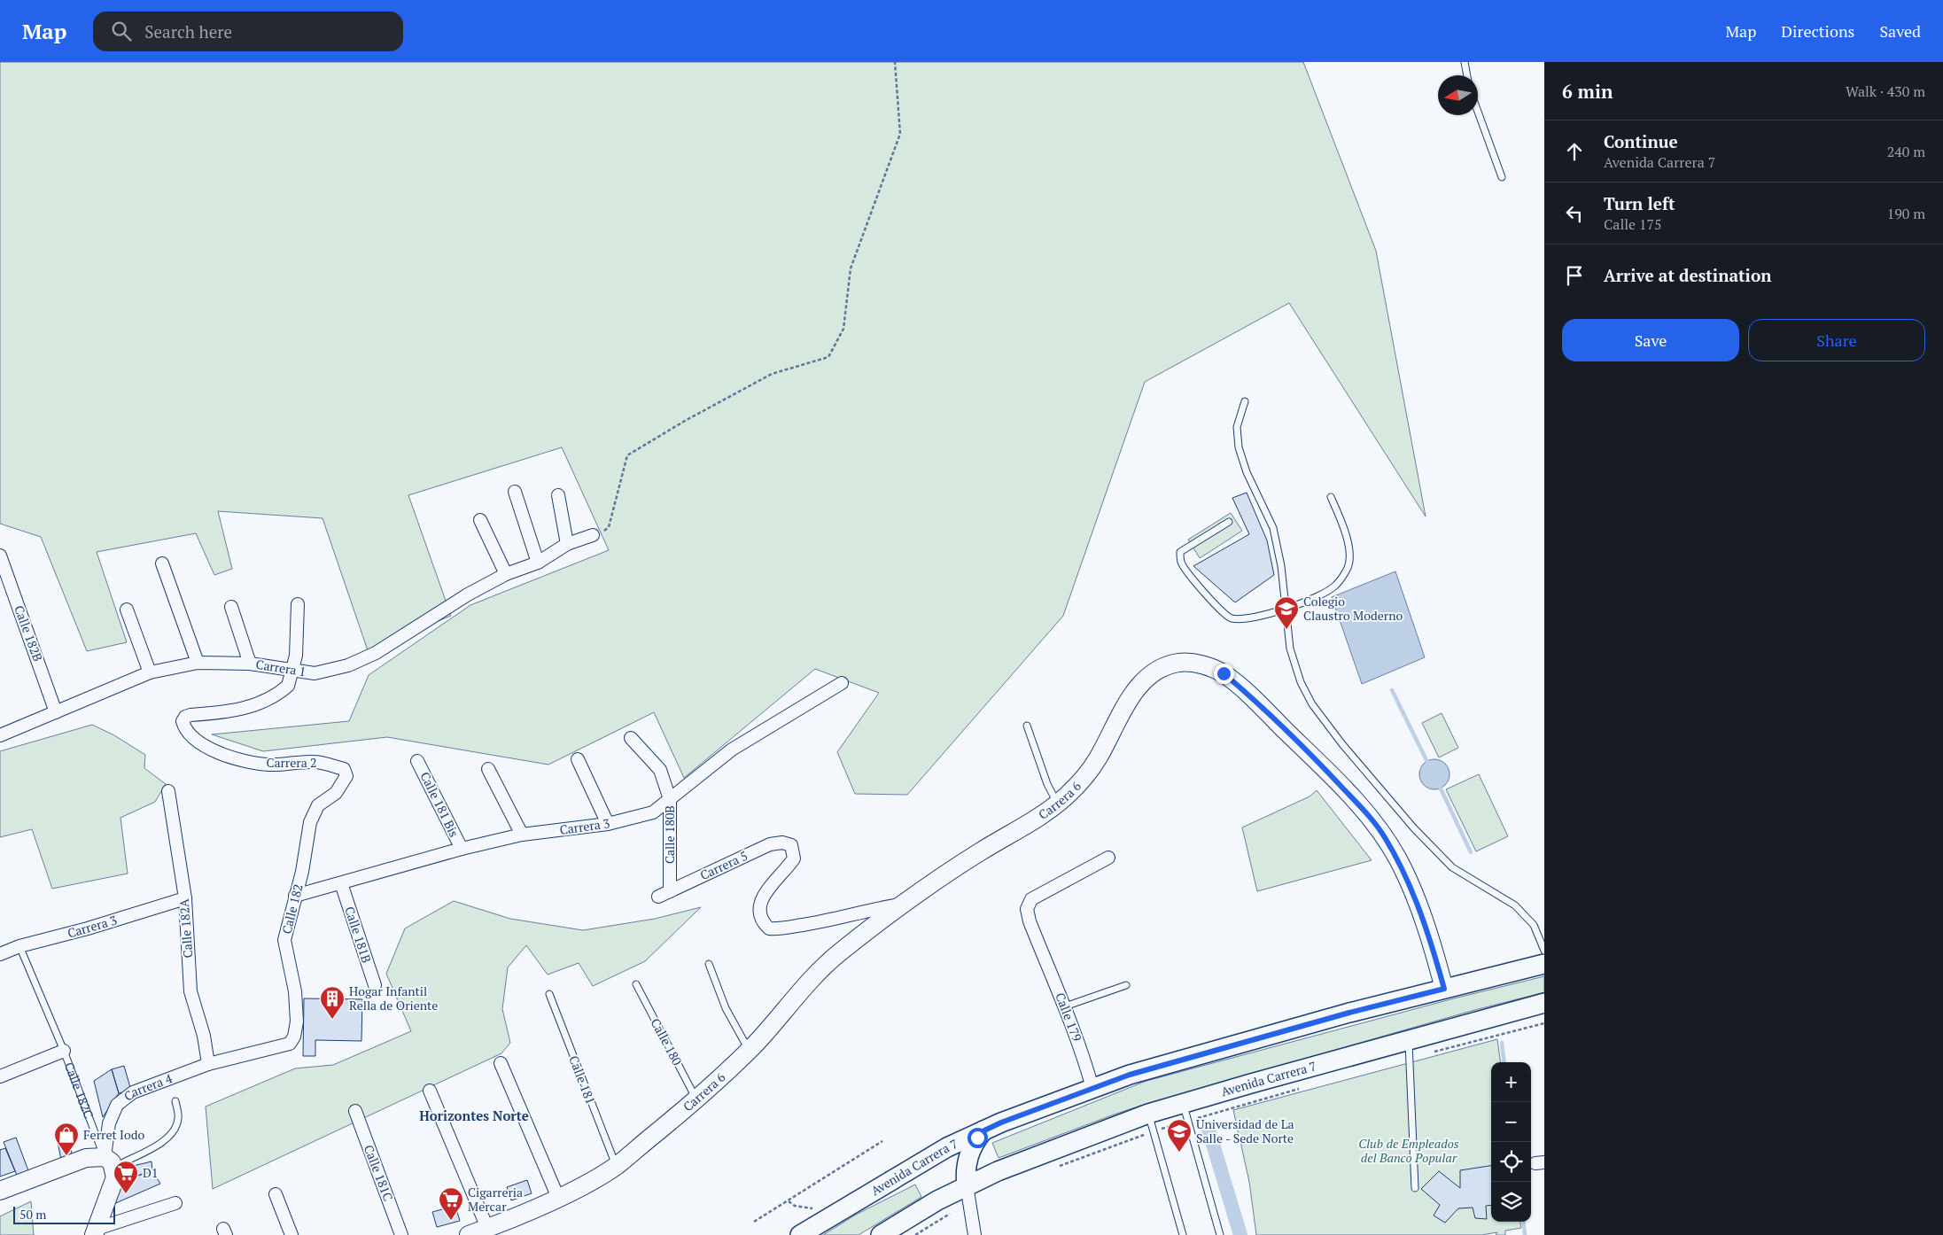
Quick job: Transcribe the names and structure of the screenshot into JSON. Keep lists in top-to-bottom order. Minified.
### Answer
{"streets":{"main road":["Avenida Carrera 7"],"street":["Calle 182B","Carrera 1","Carrera 2","Carrera 6","Calle 181 Bis","Carrera 3","Calle 180B","Carrera 5","Calle 182","Calle 182A","Calle 181B","Calle 179","Carrera 4","Calle 182C","Calle 181C"],"lane":["Calle 180","Calle 181"]},"crossings":[["Calle 182B","Carrera 1"],["Carrera 1","Carrera 2"],["Carrera 2","Calle 182"],["Carrera 6","Carrera 5"],["Carrera 6","Calle 180"],["Carrera 6","Avenida Carrera 7"],["Carrera 6","Calle 181"],["Calle 181 Bis","Carrera 3"],["Carrera 3","Calle 180B"],["Carrera 3","Calle 182"],["Carrera 3","Calle 182A"],["Carrera 3","Calle 181B"],["Carrera 3","Calle 182C"],["Calle 180B","Carrera 5"],["Calle 182","Carrera 4"],["Calle 182A","Carrera 4"],["Calle 179","Avenida Carrera 7"],["Carrera 4","Calle 182C"]],"districts":["Horizontes Norte"],"parks":["Club de Empleados del Banco Popular"],"places":{"school or university":["Colegio Claustro Moderno","Universidad de La Salle - Sede Norte"],"building":["Hogar Infantil Rella de Oriente"],"shop":["Ferret Iodo"],"supermarket":["D1","Cigarreria Mercar"]},"scale_bar":"50 m","north":"left","page":{"header":"Map","search":"Search here","nav":["Map","Directions","Saved"],"heading":["6 min","Walk · 430 m"],"list":[["Continue","Avenida Carrera 7","240 m"],["Turn left","Calle 175","190 m"],"Arrive at destination"],"buttons":["Save","Share"],"map_buttons":["+","−"],"scale":"50 m"}}
